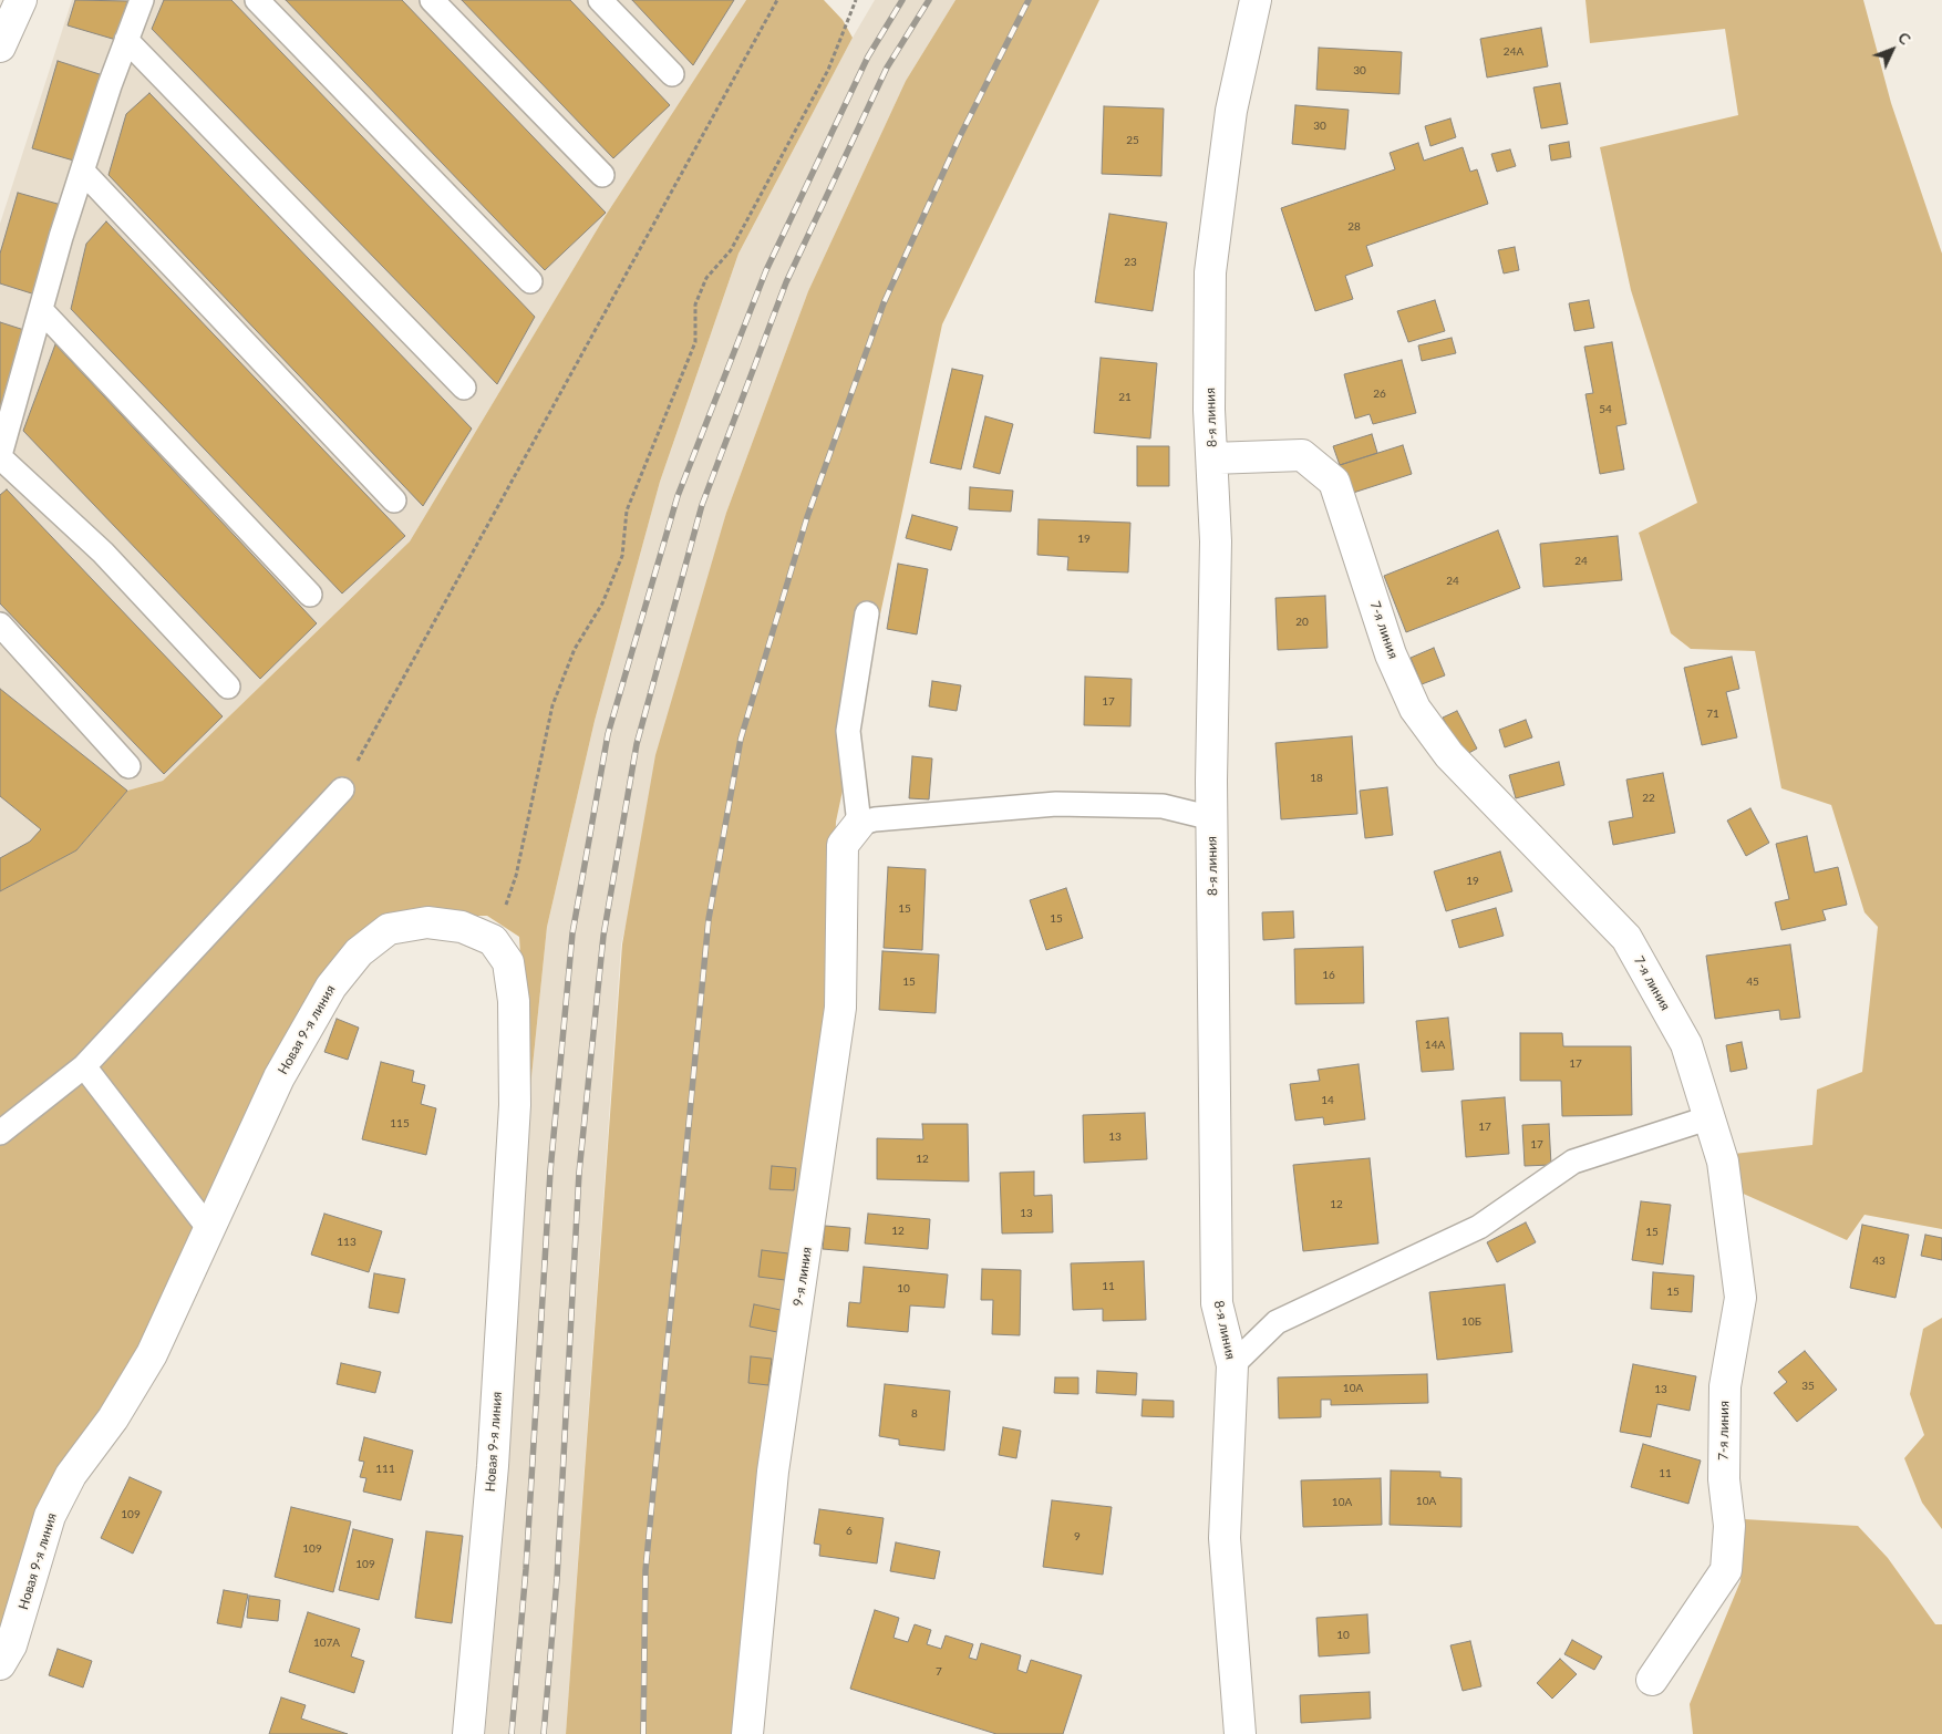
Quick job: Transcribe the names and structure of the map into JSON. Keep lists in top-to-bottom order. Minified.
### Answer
{"streets":{"street":["8-я линия","7-я линия","Новая 9-я линия","9-я линия"]},"crossings":[["8-я линия","7-я линия"]],"house_numbers":["24А","30","30","25","28","23","26","21","54","19","24","24","20","17","71","18","22","19","15","15","16","15","45","14А","17","14","115","17","13","17","12","12","13","12","15","113","43","11","10","15","10Б","35","10А","13","8","111","11","10А","10А","109","6","9","109","109","10","107А","7"],"north":"top right"}
